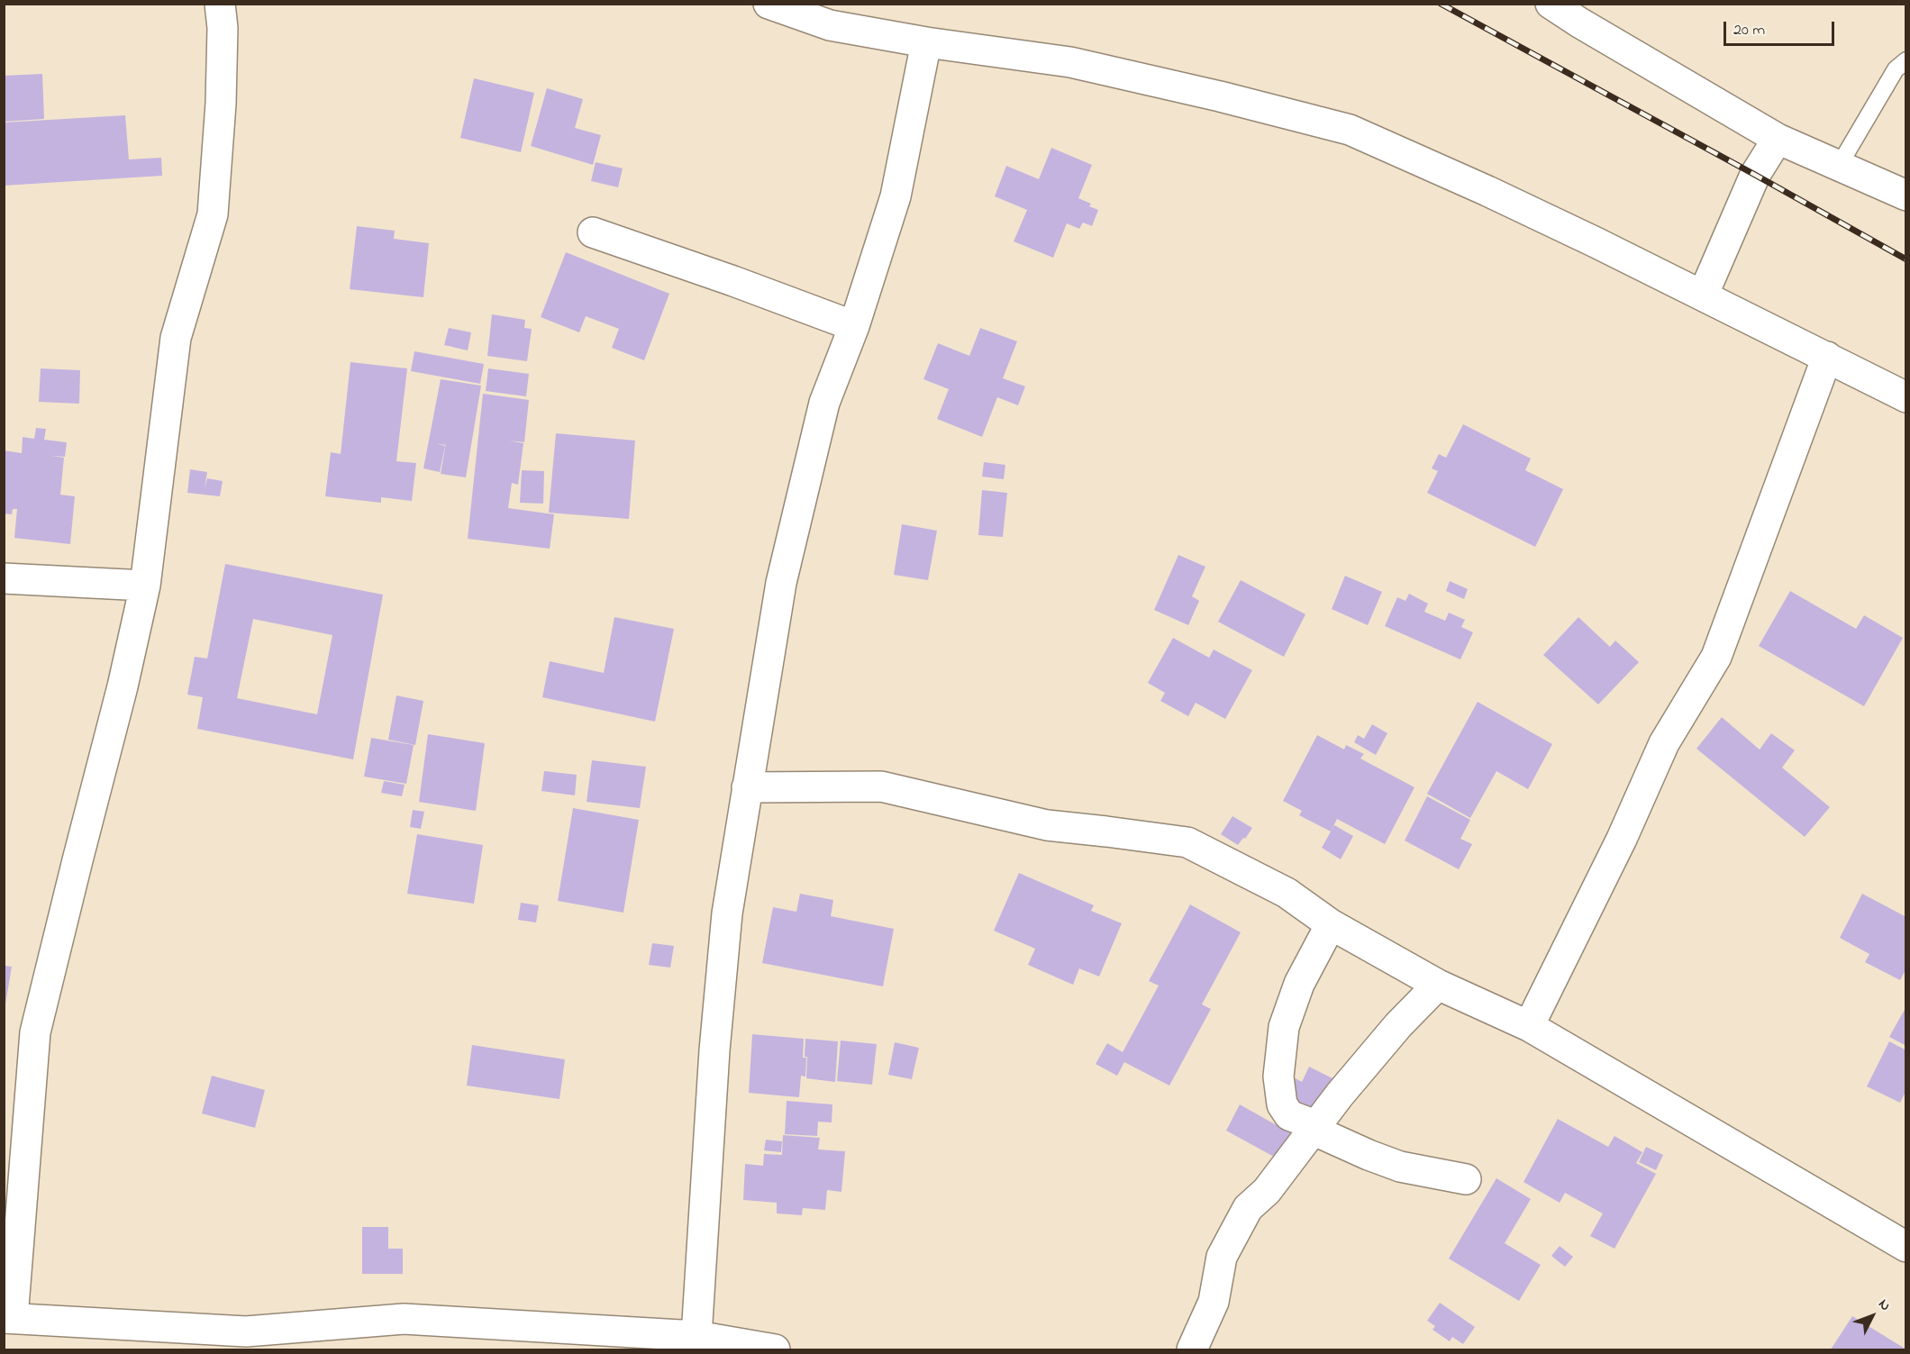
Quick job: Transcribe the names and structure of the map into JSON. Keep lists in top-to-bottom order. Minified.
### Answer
{"scale_bar":"20 m","north":"top right"}
